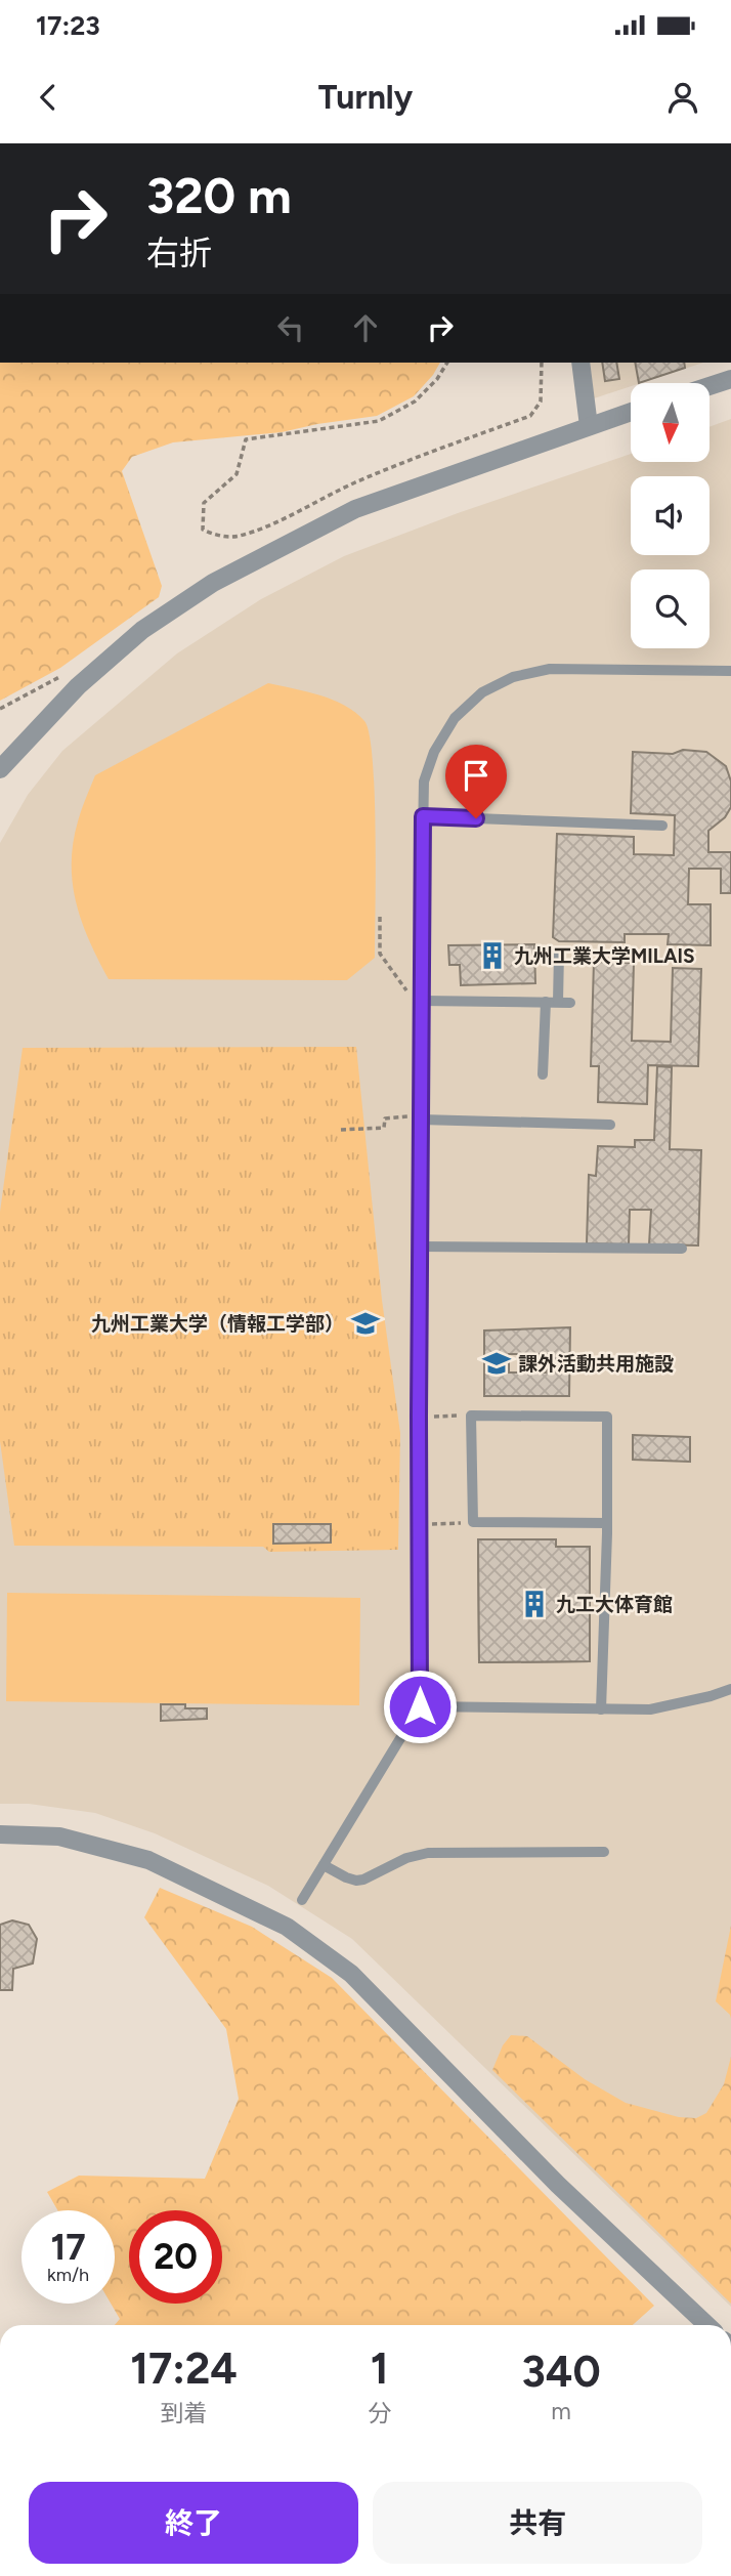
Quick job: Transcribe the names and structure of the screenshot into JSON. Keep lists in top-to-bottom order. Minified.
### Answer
{"places":{"building":["九州工業大学MILAIS","九工大体育館"],"school or university":["九州工業大学（情報工学部）","課外活動共用施設"]},"north":"bottom","page":{"status":"17:23","header":"Turnly","turn":["320 m","右折"],"speed":"17 km/h","limit":"20","eta":["17:24","到着","1","分","340","m"],"buttons":["終了","共有"]}}
